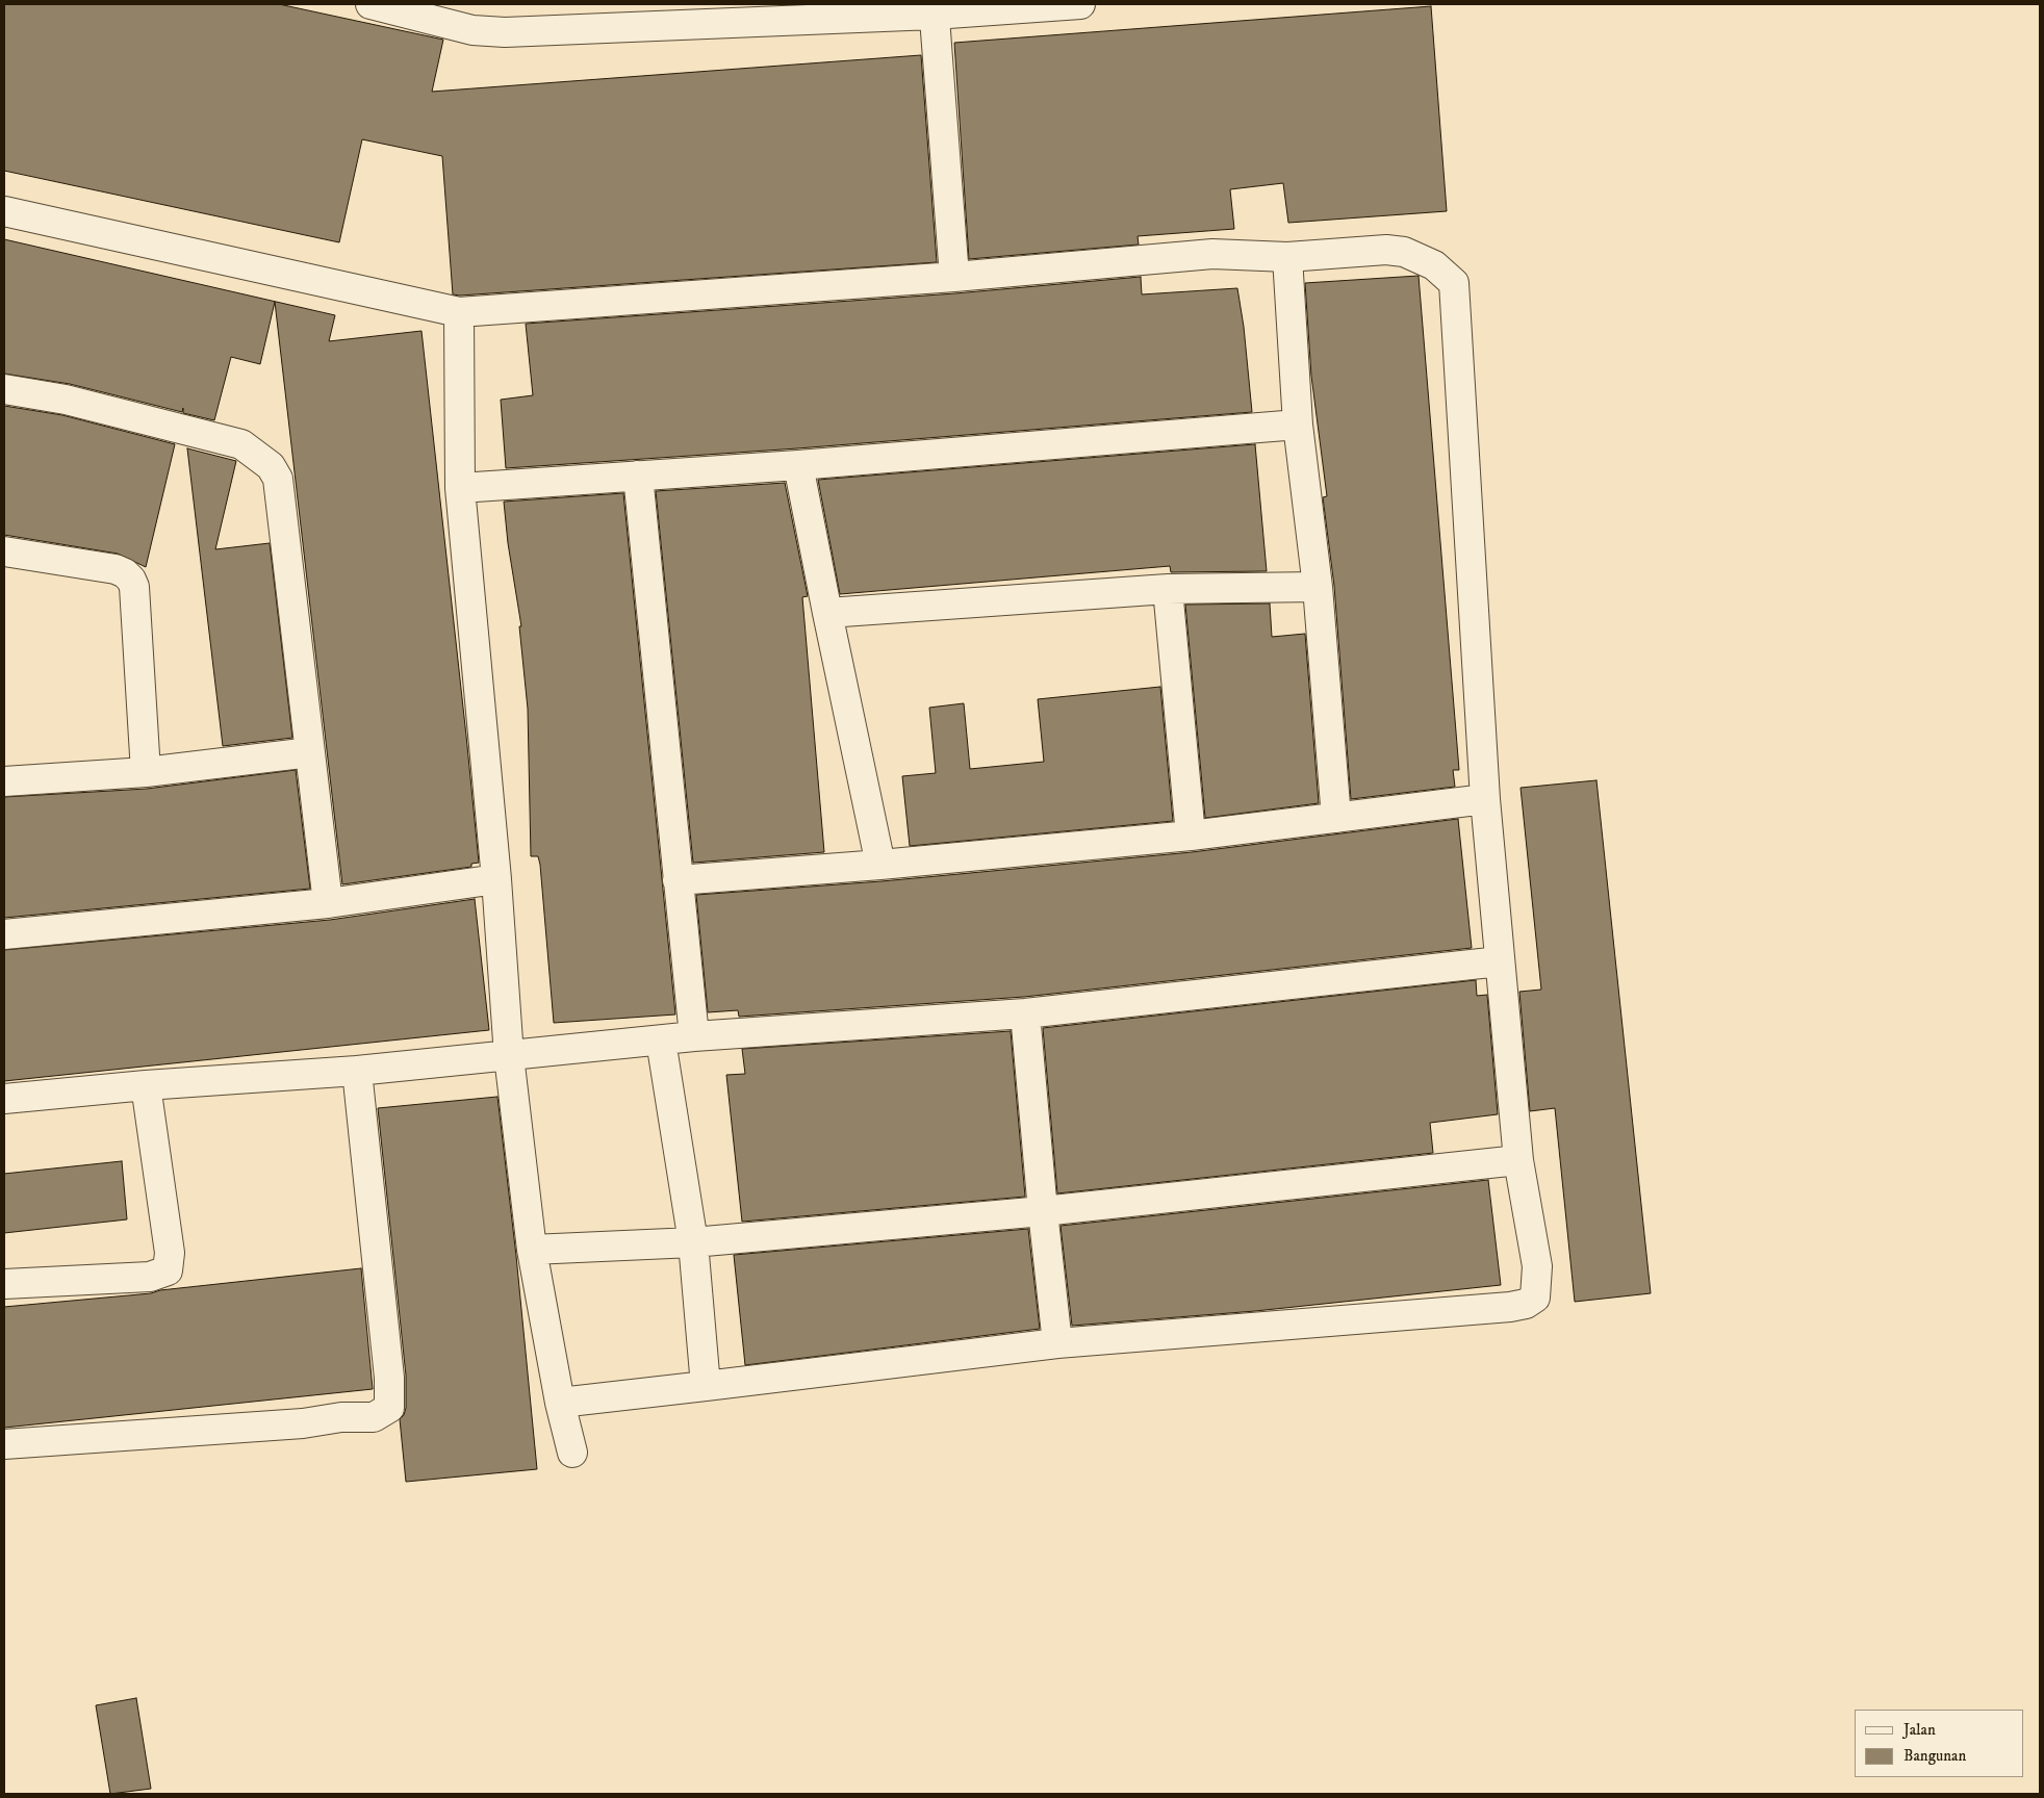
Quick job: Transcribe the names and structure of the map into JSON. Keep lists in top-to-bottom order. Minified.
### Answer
{"legend":["Jalan","Bangunan"]}
